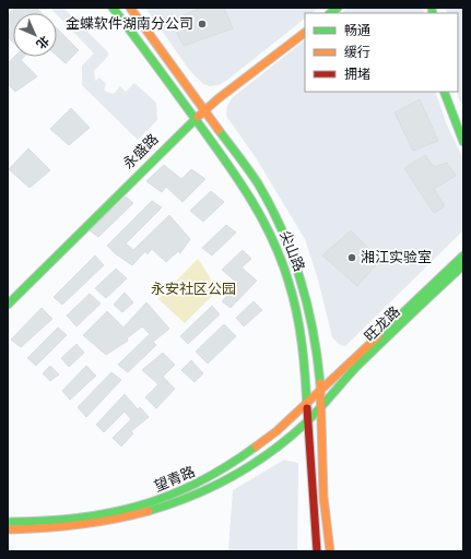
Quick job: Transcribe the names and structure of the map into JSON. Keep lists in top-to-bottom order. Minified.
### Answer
{"streets":{"main road":["永盛路","尖山路","旺龙路","望青路"]},"crossings":[["永盛路","尖山路"],["尖山路","旺龙路"],["尖山路","望青路"],["旺龙路","望青路"]],"parks":["永安社区公园"],"places":["金蝶软件湖南分公司","湘江实验室"],"legend":["畅通","缓行","拥堵"],"north":"bottom right"}
